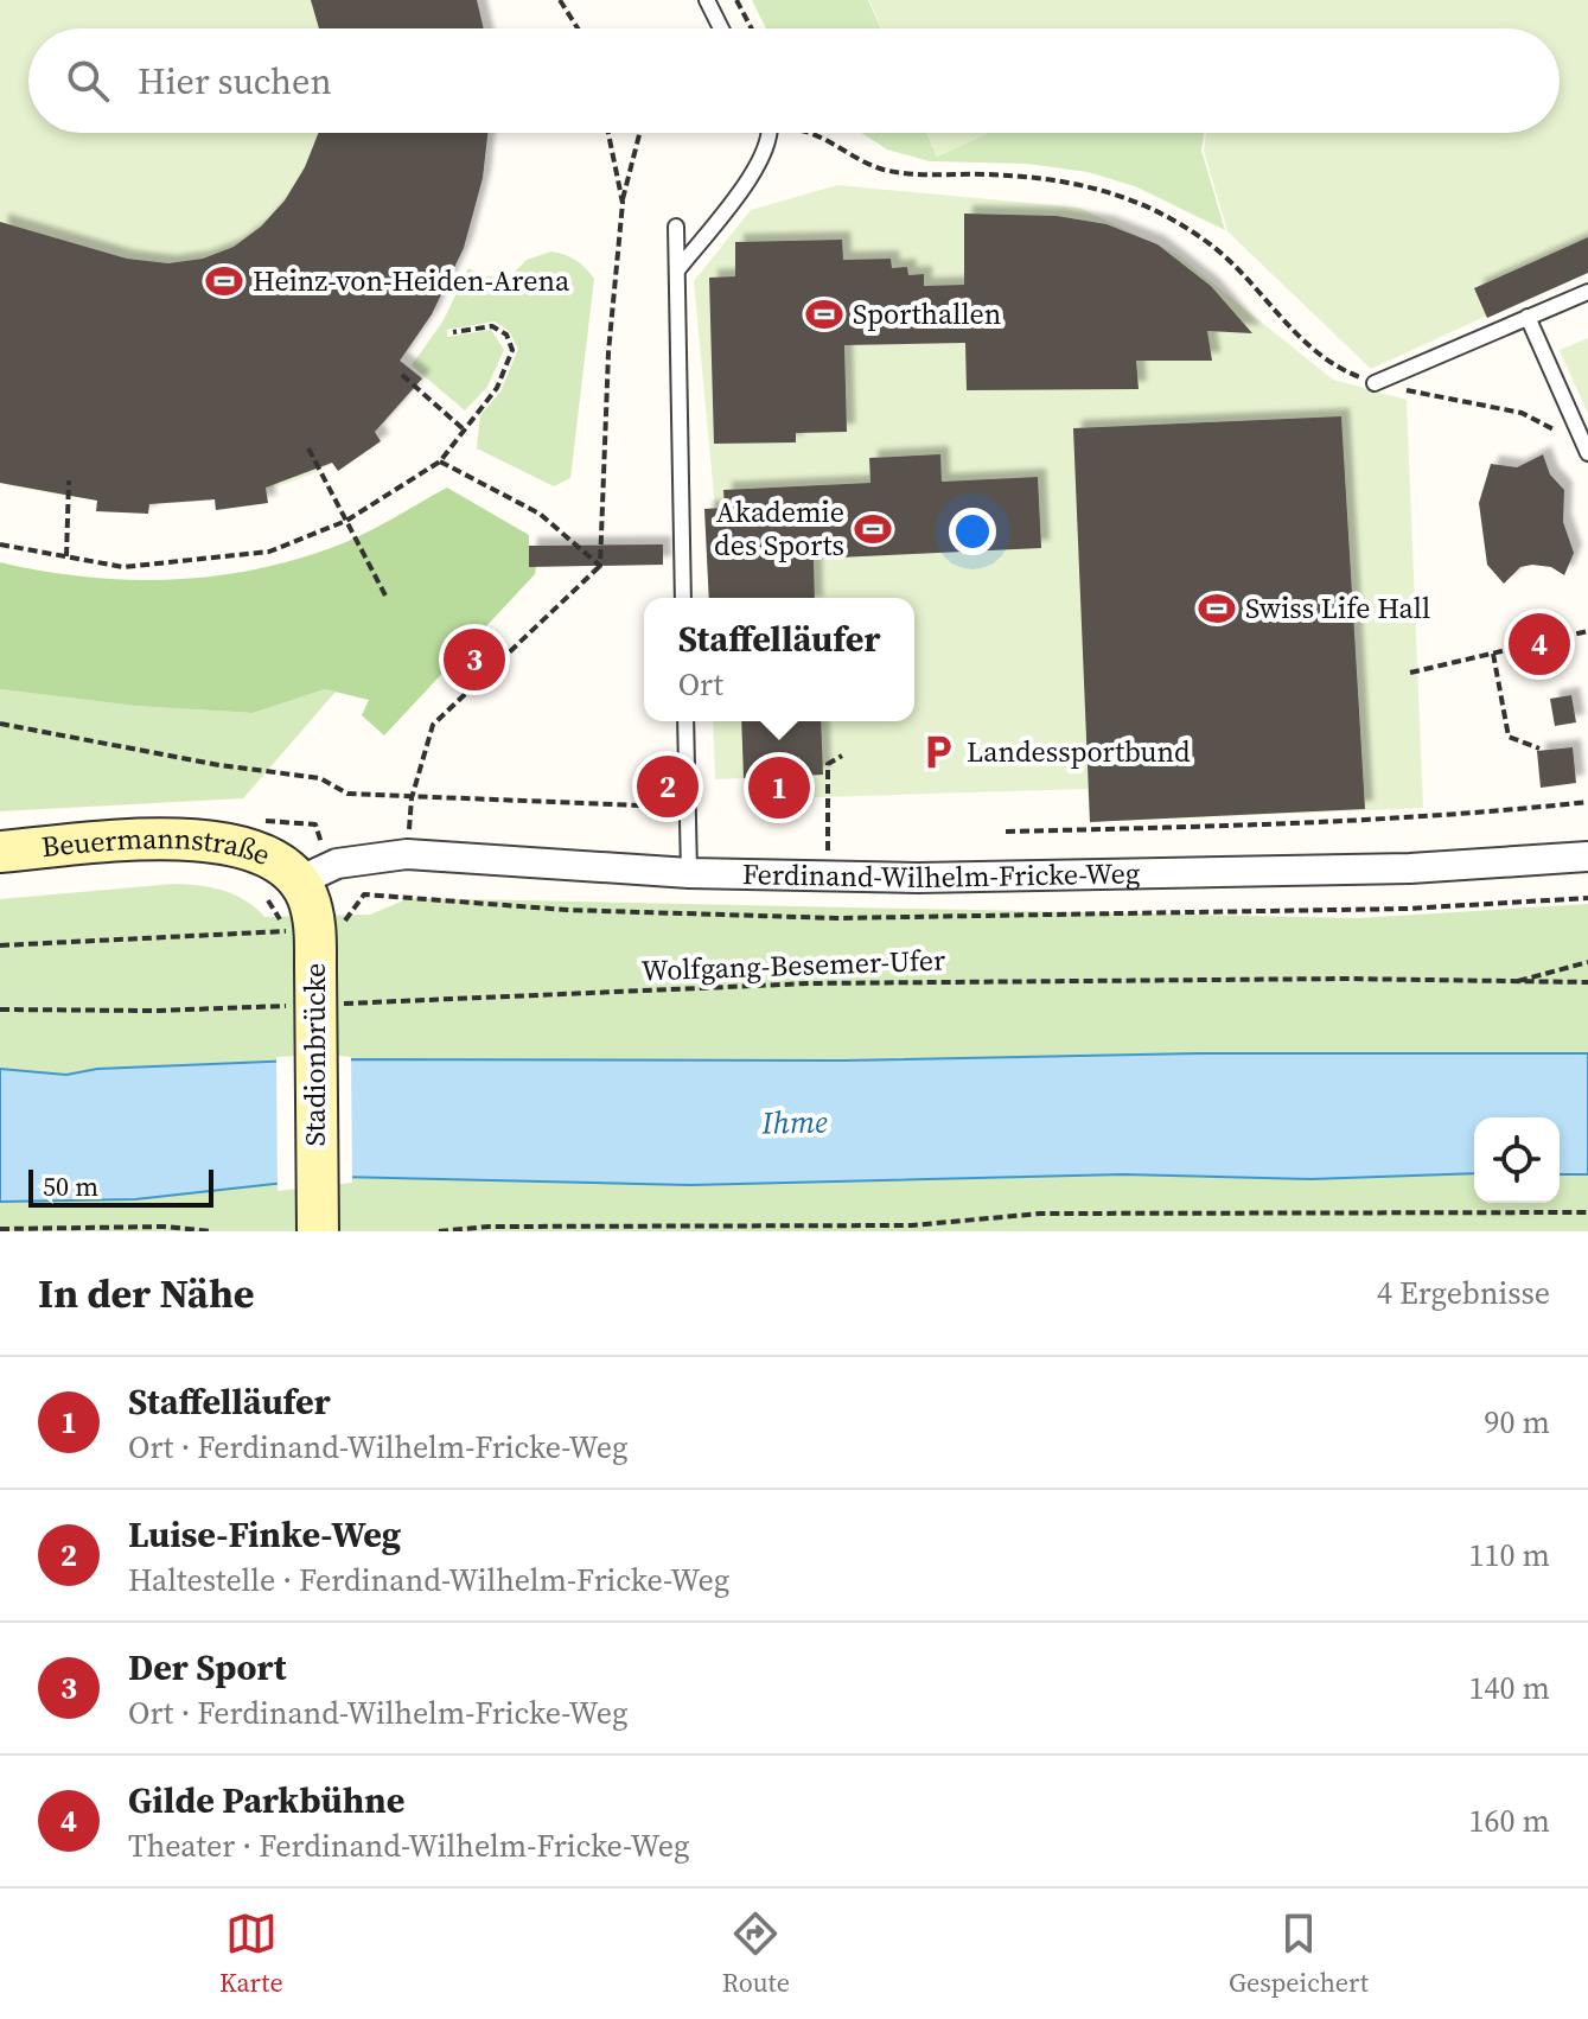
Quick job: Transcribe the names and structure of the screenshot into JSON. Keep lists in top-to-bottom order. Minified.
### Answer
{"streets":{"street":["Beuermannstraße","Ferdinand-Wilhelm-Fricke-Weg","Stadionbrücke"],"path":["Wolfgang-Besemer-Ufer"]},"crossings":[["Beuermannstraße","Ferdinand-Wilhelm-Fricke-Weg"],["Beuermannstraße","Stadionbrücke"],["Ferdinand-Wilhelm-Fricke-Weg","Stadionbrücke"]],"water":["Ihme"],"places":{"sports":["Heinz-von-Heiden-Arena","Sporthallen","Akademie des Sports","Swiss Life Hall"],"parking":["Landessportbund"]},"scale_bar":"50 m","page":{"search":"Hier suchen","popup":["Staffelläufer","Ort"],"pins":["4","3","2","1"],"scale":"50 m","heading":["In der Nähe","4 Ergebnisse"],"list":[{"mark":"1","name":"Staffelläufer","note":"Ort · Ferdinand-Wilhelm-Fricke-Weg","value":"90 m"},{"mark":"2","name":"Luise-Finke-Weg","note":"Haltestelle · Ferdinand-Wilhelm-Fricke-Weg","value":"110 m"},{"mark":"3","name":"Der Sport","note":"Ort · Ferdinand-Wilhelm-Fricke-Weg","value":"140 m"},{"mark":"4","name":"Gilde Parkbühne","note":"Theater · Ferdinand-Wilhelm-Fricke-Weg","value":"160 m"}],"nav":["Karte","Route","Gespeichert"]}}
